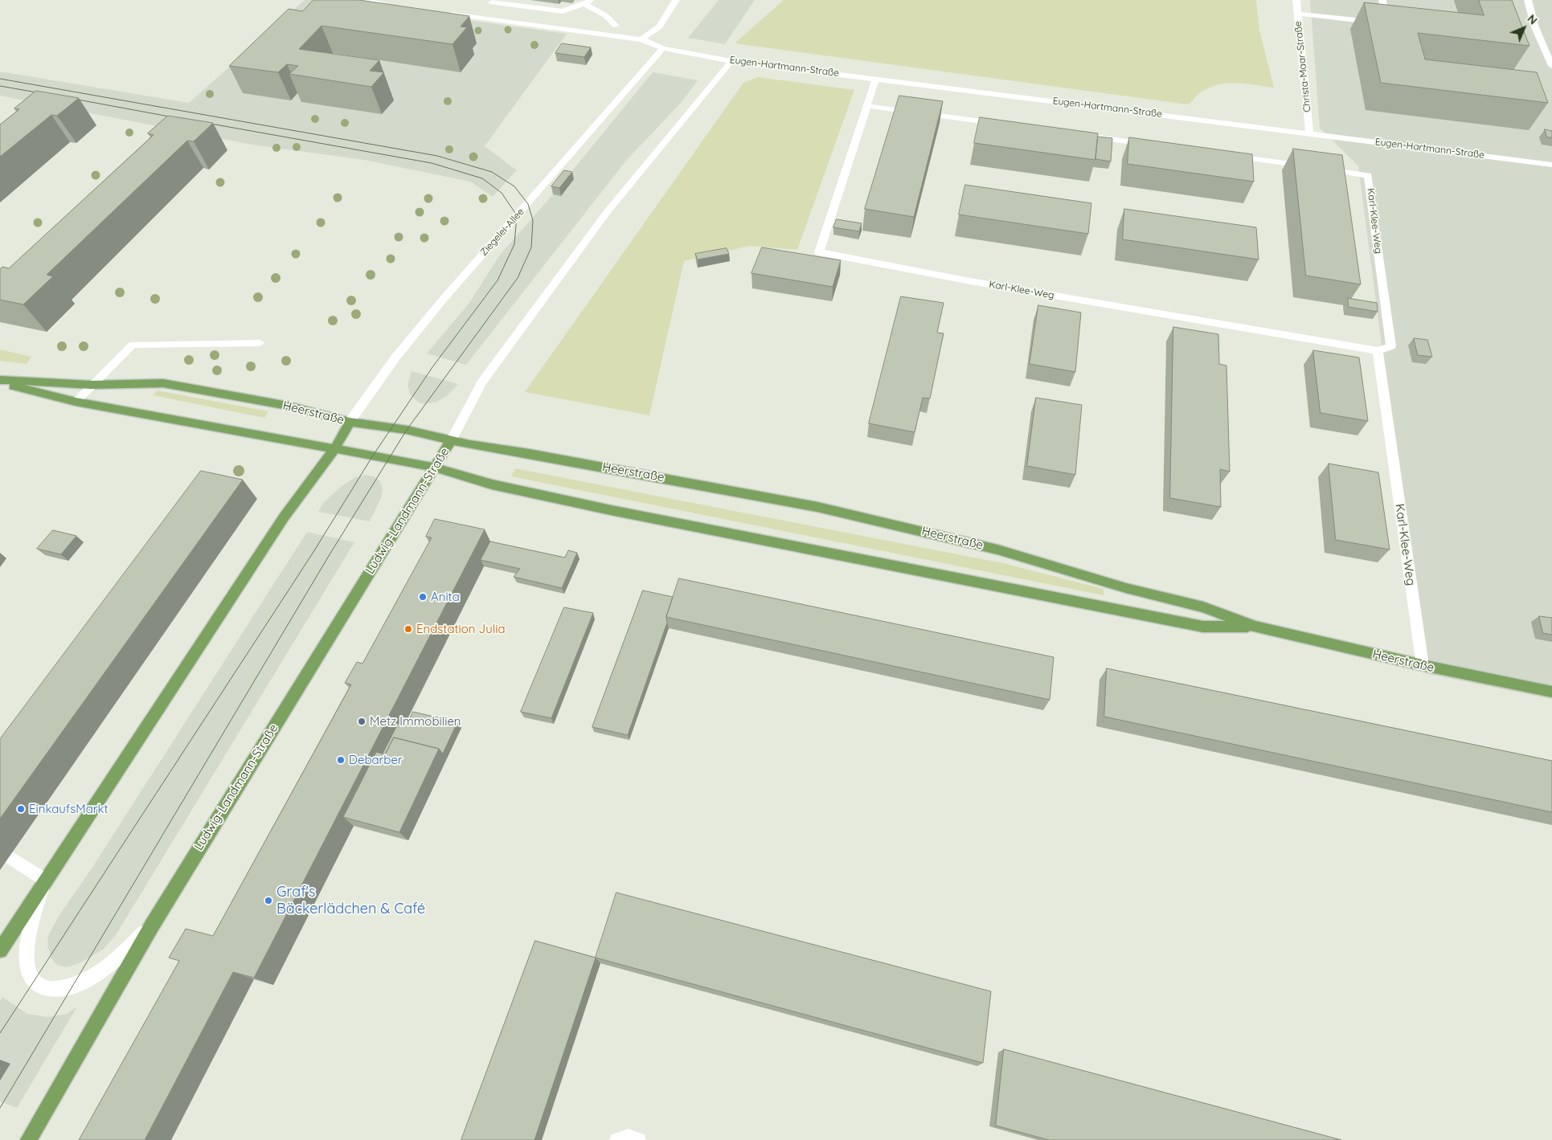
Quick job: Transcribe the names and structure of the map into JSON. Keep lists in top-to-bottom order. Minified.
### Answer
{"streets":{"main road":["Heerstraße","Ludwig-Landmann-Straße"],"street":["Eugen-Hartmann-Straße","Christa-Maar-Straße","Karl-Klee-Weg","Ziegelei-Allee"]},"crossings":[["Eugen-Hartmann-Straße","Christa-Maar-Straße"],["Eugen-Hartmann-Straße","Karl-Klee-Weg"],["Eugen-Hartmann-Straße","Ziegelei-Allee"],["Karl-Klee-Weg","Heerstraße"],["Ziegelei-Allee","Heerstraße"],["Heerstraße","Ludwig-Landmann-Straße"]],"places":["Anita","Endstation Julia","Metz Immobilien","Debarber","EinkaufsMarkt","Graf's Bäckerlädchen & Café"],"north":"top right"}
